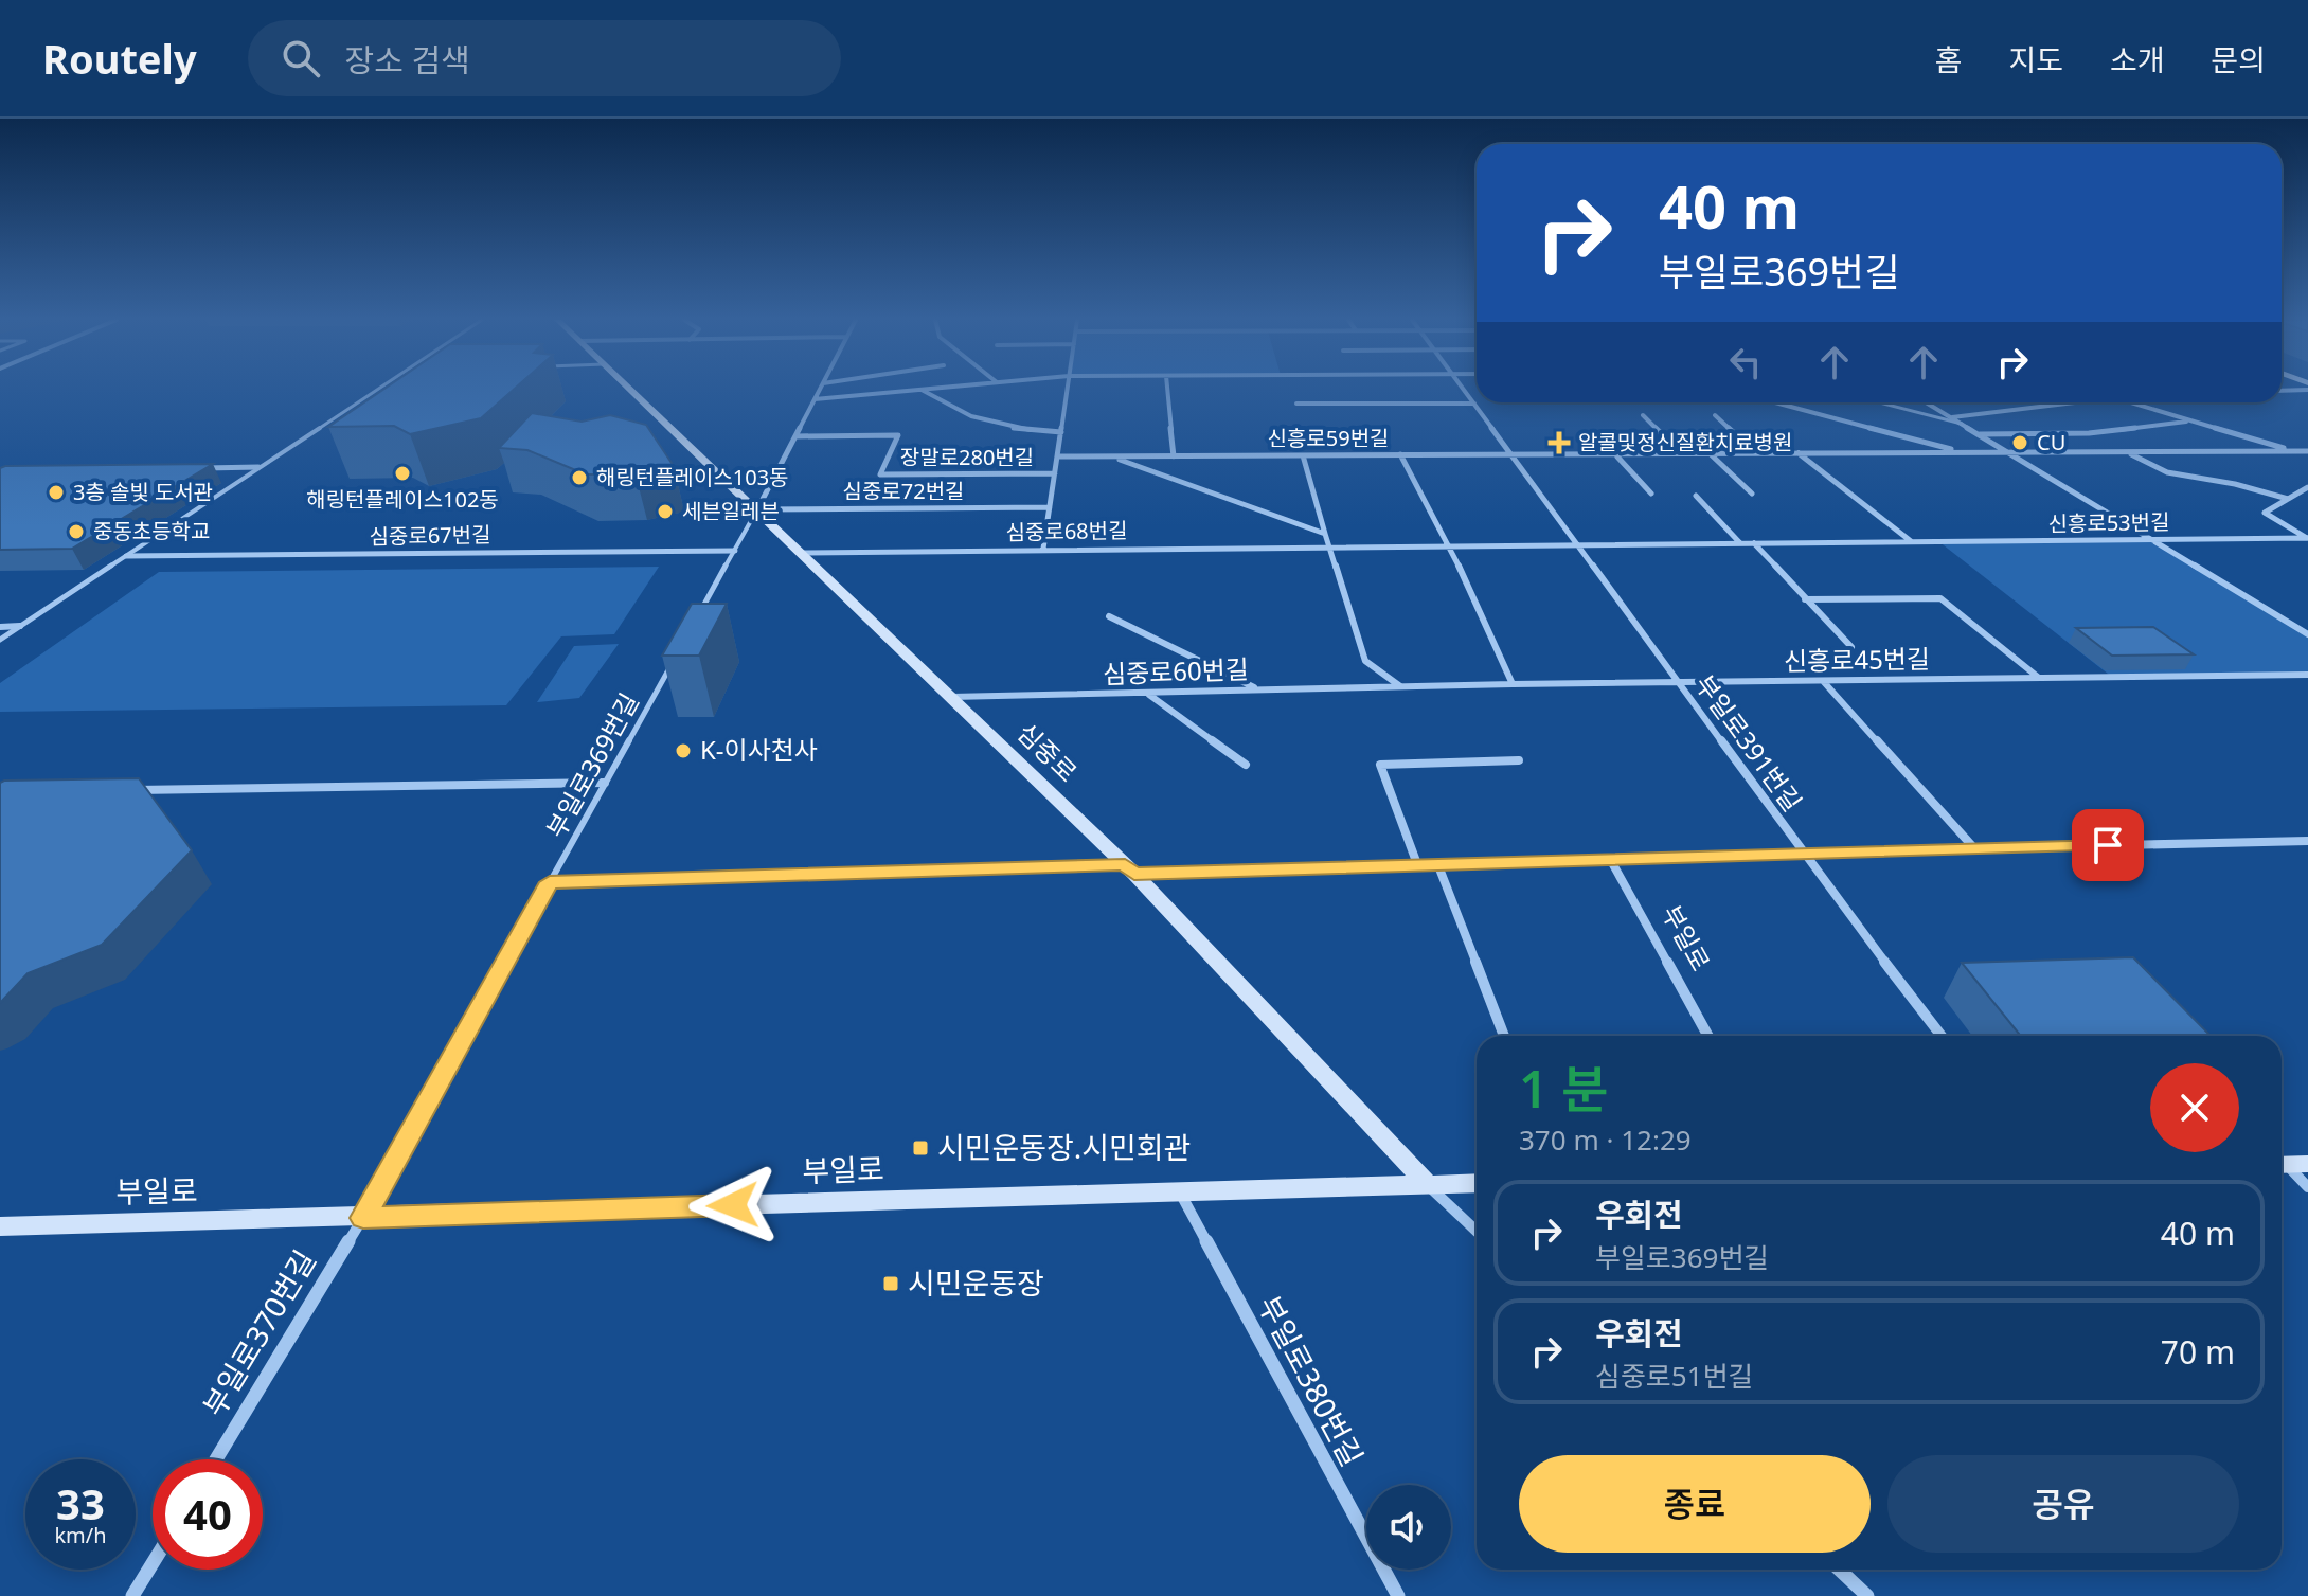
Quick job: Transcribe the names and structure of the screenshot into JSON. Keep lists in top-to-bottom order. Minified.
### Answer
{"streets":{"street":["신흥로59번길","장말로280번길","심중로72번길","신흥로53번길","심중로68번길","심중로67번길","신흥로45번길","심중로60번길","부일로391번길","심중로","부일로","부일로370번길","부일로380번길"],"lane":["부일로369번길"]},"crossings":[["신흥로59번길","장말로280번길"],["신흥로59번길","부일로391번길"],["장말로280번길","심중로72번길"],["장말로280번길","심중로68번길"],["심중로72번길","심중로"],["신흥로53번길","심중로68번길"],["신흥로53번길","부일로391번길"],["심중로68번길","부일로391번길"],["심중로68번길","심중로"],["신흥로45번길","심중로60번길"],["신흥로45번길","부일로391번길"],["심중로60번길","부일로391번길"],["심중로60번길","심중로"],["심중로","부일로"],["부일로369번길","부일로"],["부일로369번길","부일로370번길"],["부일로","부일로370번길"],["부일로","부일로380번길"]],"places":{"health":["알콜및정신질환치료병원"],"other":["CU","해링턴플레이스102동","해링턴플레이스103동","3층 솔빛 도서관","세븐일레븐","중동초등학교","K-이사천사"],"transit":["시민운동장.시민회관","시민운동장"]},"page":{"header":"Routely","search":"장소 검색","nav":["홈","지도","소개","문의"],"turn":["40 m","부일로369번길"],"heading":["1 분","370 m · 12:29"],"list":[{"name":"우회전","note":"부일로369번길","value":"40 m"},{"name":"우회전","note":"심중로51번길","value":"70 m"}],"buttons":["종료","공유"],"speed":"33 km/h","limit":"40"}}
